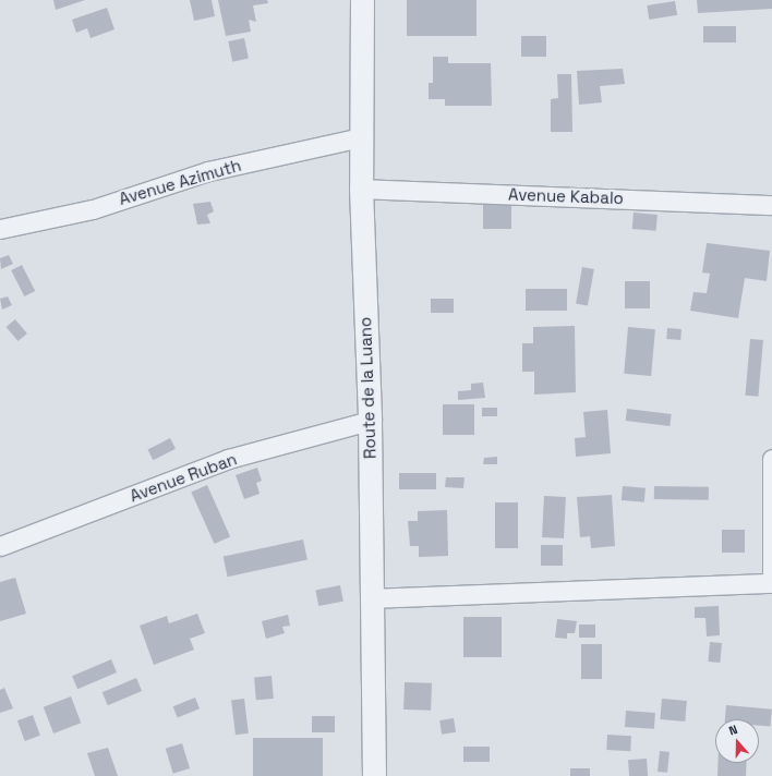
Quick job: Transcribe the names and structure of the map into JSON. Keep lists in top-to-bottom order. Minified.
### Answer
{"streets":{"street":["Avenue Azimuth","Avenue Kabalo","Route de la Luano","Avenue Ruban"]},"crossings":[["Avenue Azimuth","Route de la Luano"],["Avenue Kabalo","Route de la Luano"],["Route de la Luano","Avenue Ruban"]],"north":"top"}
